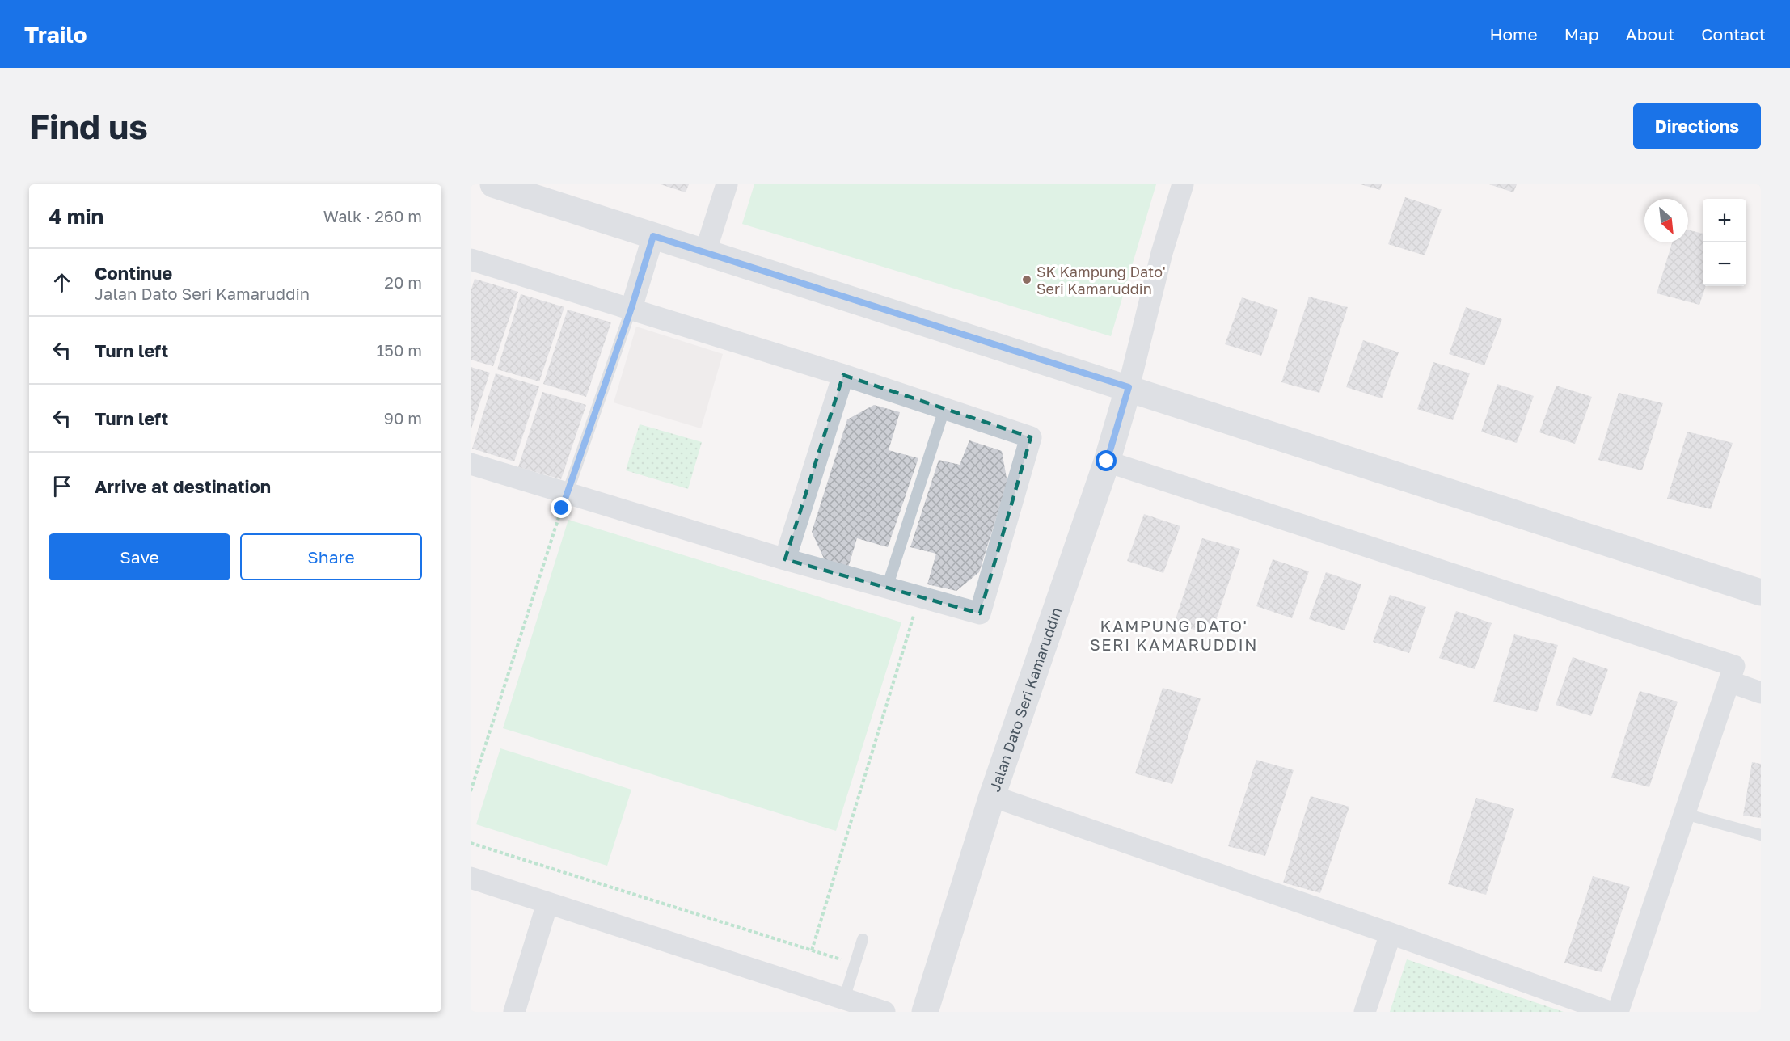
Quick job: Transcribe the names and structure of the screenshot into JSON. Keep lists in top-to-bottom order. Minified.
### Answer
{"streets":{"street":["Jalan Dato Seri Kamaruddin"]},"districts":["KAMPUNG DATO' SERI KAMARUDDIN"],"places":["SK Kampung Dato' Seri Kamaruddin"],"north":"bottom right","page":{"header":"Trailo","nav":["Home","Map","About","Contact"],"buttons":["Directions",["Save","Share"]],"title":"Find us","heading":["4 min","Walk · 260 m"],"map_buttons":["+","−"],"list":[["Continue","Jalan Dato Seri Kamaruddin","20 m"],["Turn left","150 m"],["Turn left","90 m"],"Arrive at destination"]}}
